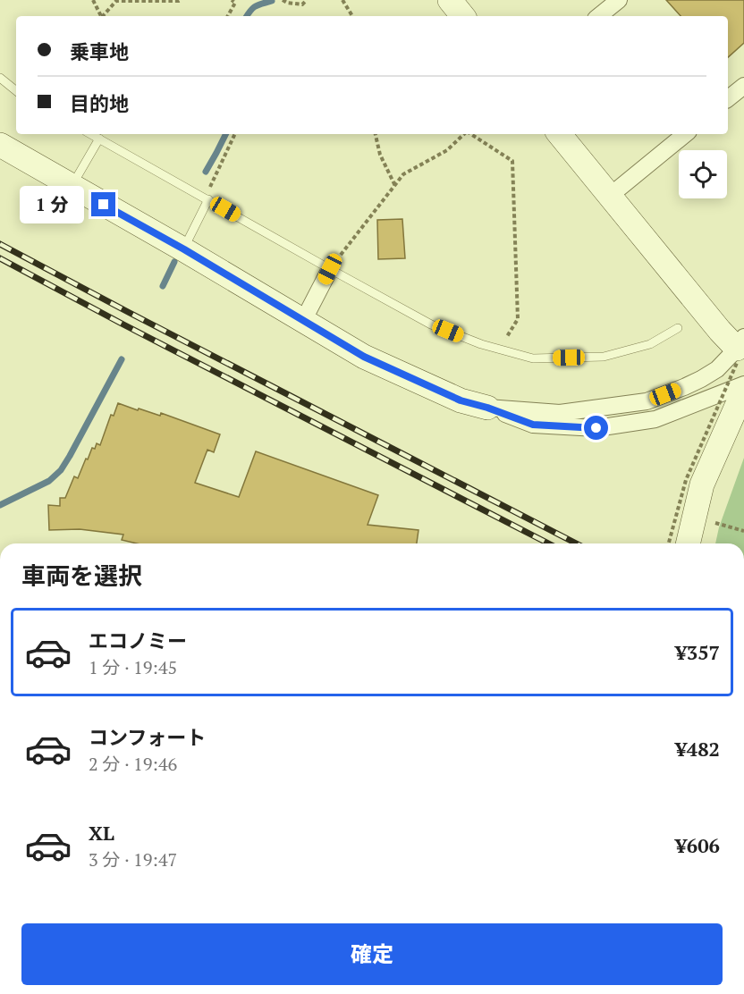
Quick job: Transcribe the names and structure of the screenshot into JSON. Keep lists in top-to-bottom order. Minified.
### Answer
{"page":{"banner":["乗車地","目的地"],"bubble":"1 分","heading":"車両を選択","list":[{"name":"エコノミー","note":"1 分 · 19:45","value":"¥357"},{"name":"コンフォート","note":"2 分 · 19:46","value":"¥482"},{"name":"XL","note":"3 分 · 19:47","value":"¥606"}],"buttons":"確定"}}
